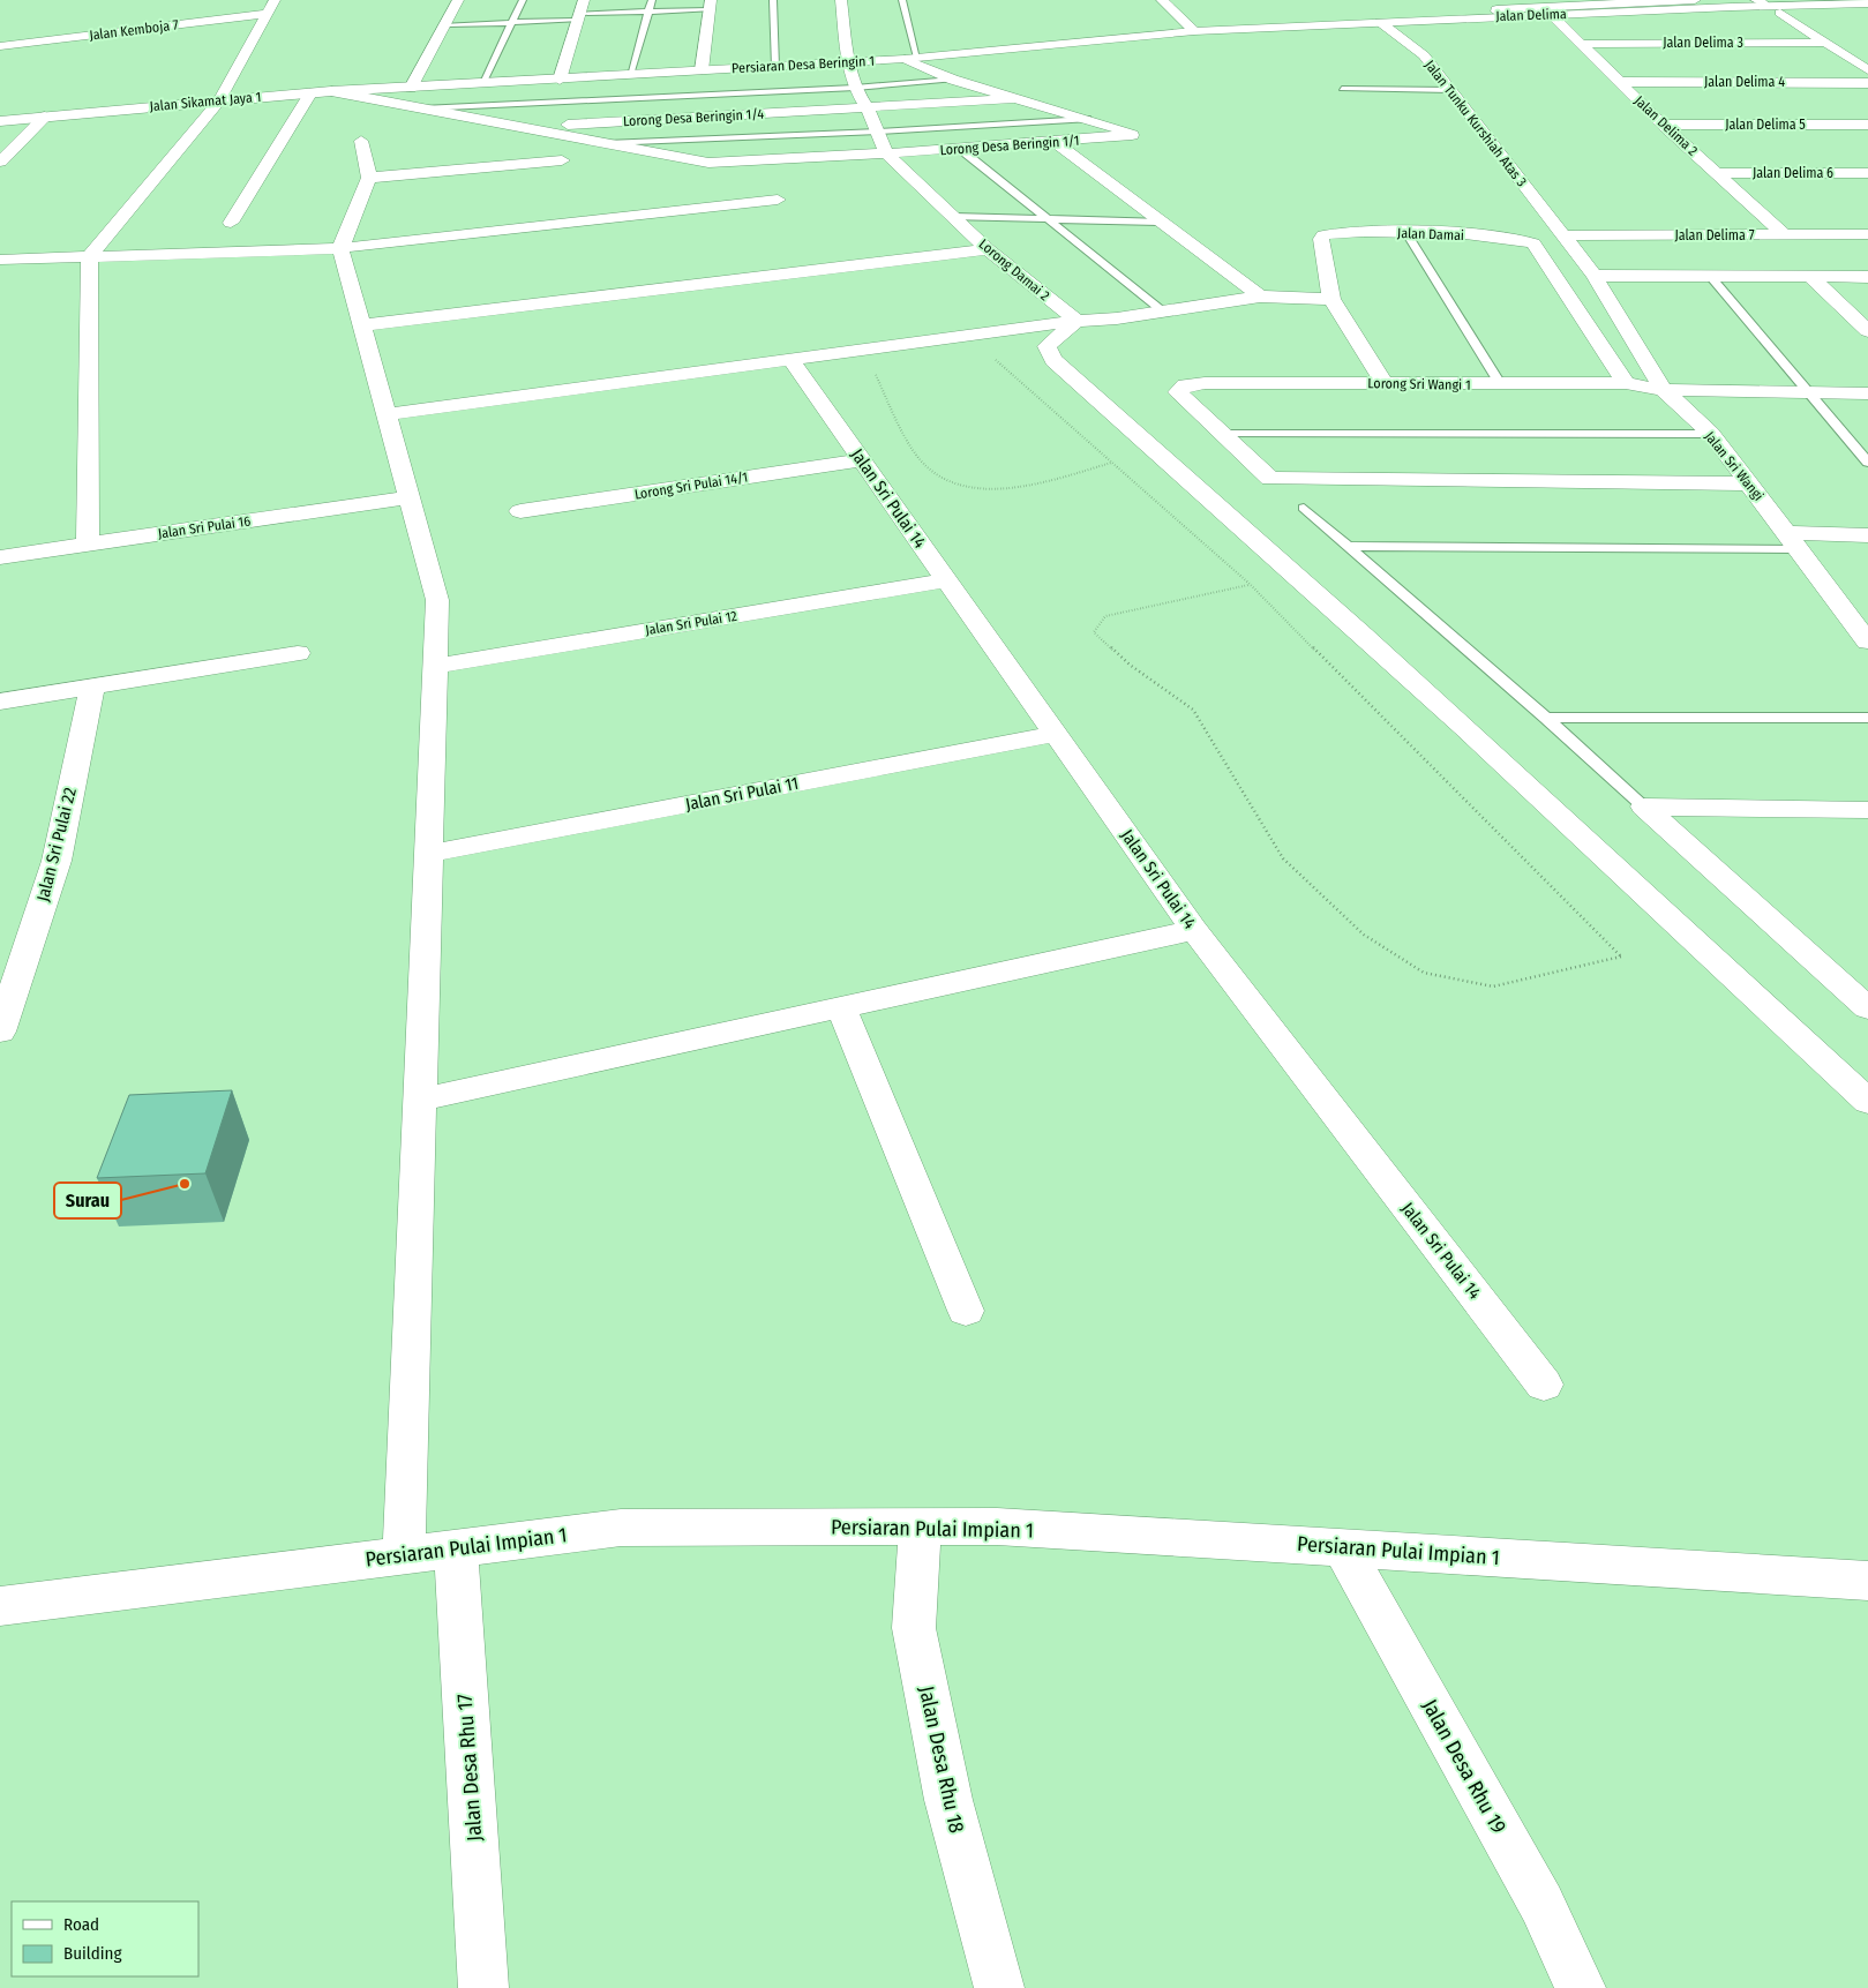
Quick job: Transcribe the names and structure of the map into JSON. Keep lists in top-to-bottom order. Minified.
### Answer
{"streets":{"street":["Jalan Delima","Jalan Kemboja 7","Jalan Delima 3","Persiaran Desa Beringin 1","Jalan Delima 4","Jalan Sikamat Jaya 1","Lorong Desa Beringin 1/4","Jalan Tunku Kurshiah Atas 3","Jalan Delima 5","Jalan Delima 2","Lorong Desa Beringin 1/1","Jalan Delima 6","Jalan Damai","Jalan Delima 7","Lorong Damai 2","Lorong Sri Wangi 1","Jalan Sri Wangi","Lorong Sri Pulai 14/1","Jalan Sri Pulai 14","Jalan Sri Pulai 16","Jalan Sri Pulai 12","Jalan Sri Pulai 11","Jalan Sri Pulai 22","Persiaran Pulai Impian 1","Jalan Desa Rhu 18","Jalan Desa Rhu 19","Jalan Desa Rhu 17"]},"crossings":[["Jalan Delima","Persiaran Desa Beringin 1"],["Jalan Delima","Jalan Tunku Kurshiah Atas 3"],["Jalan Delima","Jalan Delima 2"],["Jalan Delima 3","Jalan Delima 2"],["Persiaran Desa Beringin 1","Jalan Sikamat Jaya 1"],["Jalan Delima 4","Jalan Delima 2"],["Lorong Desa Beringin 1/4","Lorong Desa Beringin 1/1"],["Jalan Tunku Kurshiah Atas 3","Jalan Delima 7"],["Jalan Tunku Kurshiah Atas 3","Jalan Sri Wangi"],["Jalan Delima 5","Jalan Delima 2"],["Jalan Delima 2","Jalan Delima 6"],["Jalan Delima 2","Jalan Delima 7"],["Lorong Desa Beringin 1/1","Lorong Damai 2"],["Jalan Damai","Lorong Sri Wangi 1"],["Jalan Delima 7","Jalan Sri Wangi"],["Lorong Sri Wangi 1","Jalan Sri Wangi"],["Lorong Sri Pulai 14/1","Jalan Sri Pulai 14"],["Jalan Sri Pulai 14","Jalan Sri Pulai 12"],["Jalan Sri Pulai 14","Jalan Sri Pulai 11"],["Persiaran Pulai Impian 1","Jalan Desa Rhu 18"],["Persiaran Pulai Impian 1","Jalan Desa Rhu 19"],["Persiaran Pulai Impian 1","Jalan Desa Rhu 17"]],"places":["Surau"],"legend":["Road","Building"]}
